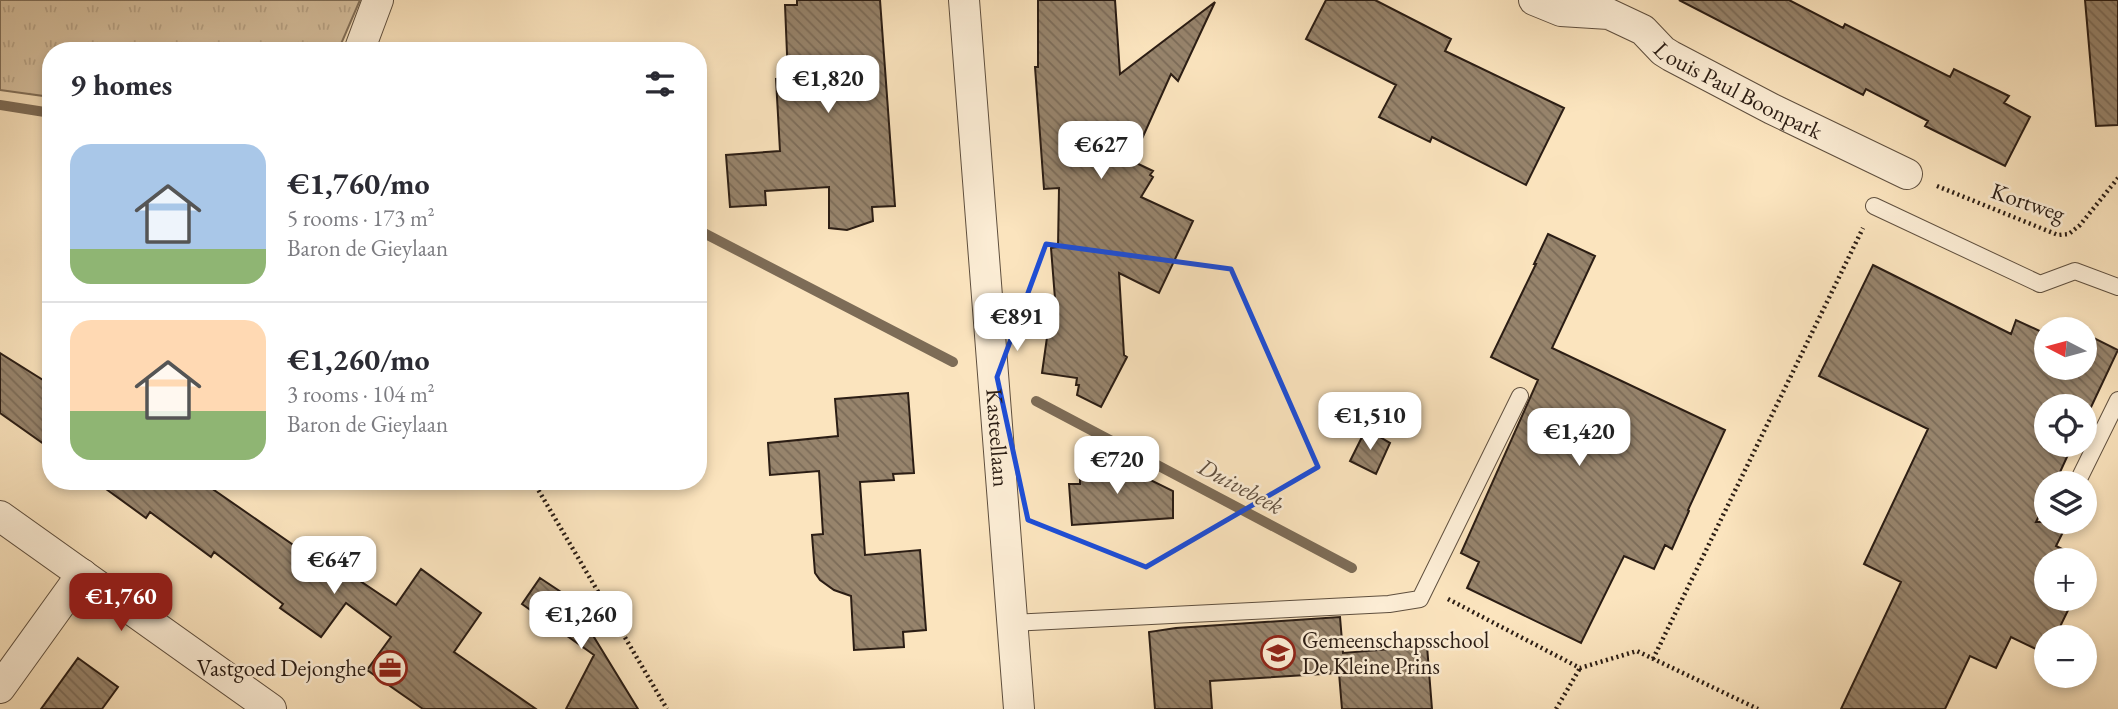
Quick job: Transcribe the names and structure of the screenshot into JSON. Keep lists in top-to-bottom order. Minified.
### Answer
{"streets":{"street":["Louis Paul Boonpark","Kasteellaan"],"path":["Kortweg"]},"crossings":[["Louis Paul Boonpark","Kortweg"]],"water":["Duivebeek"],"places":{"school or university":["Gemeenschapsschool De Kleine Prins"],"office":["Vastgoed Dejonghe"]},"north":"left","page":{"heading":"9 homes","price":["€1,820","€627","€891","€1,510","€1,420","€720","€647","€1,760","€1,260"],"list":[{"name":"€1,760/mo","note":"5 rooms · 173 m² · Baron de Gieylaan"},{"name":"€1,260/mo","note":"3 rooms · 104 m² · Baron de Gieylaan"}],"map_buttons":["+","−"]}}
